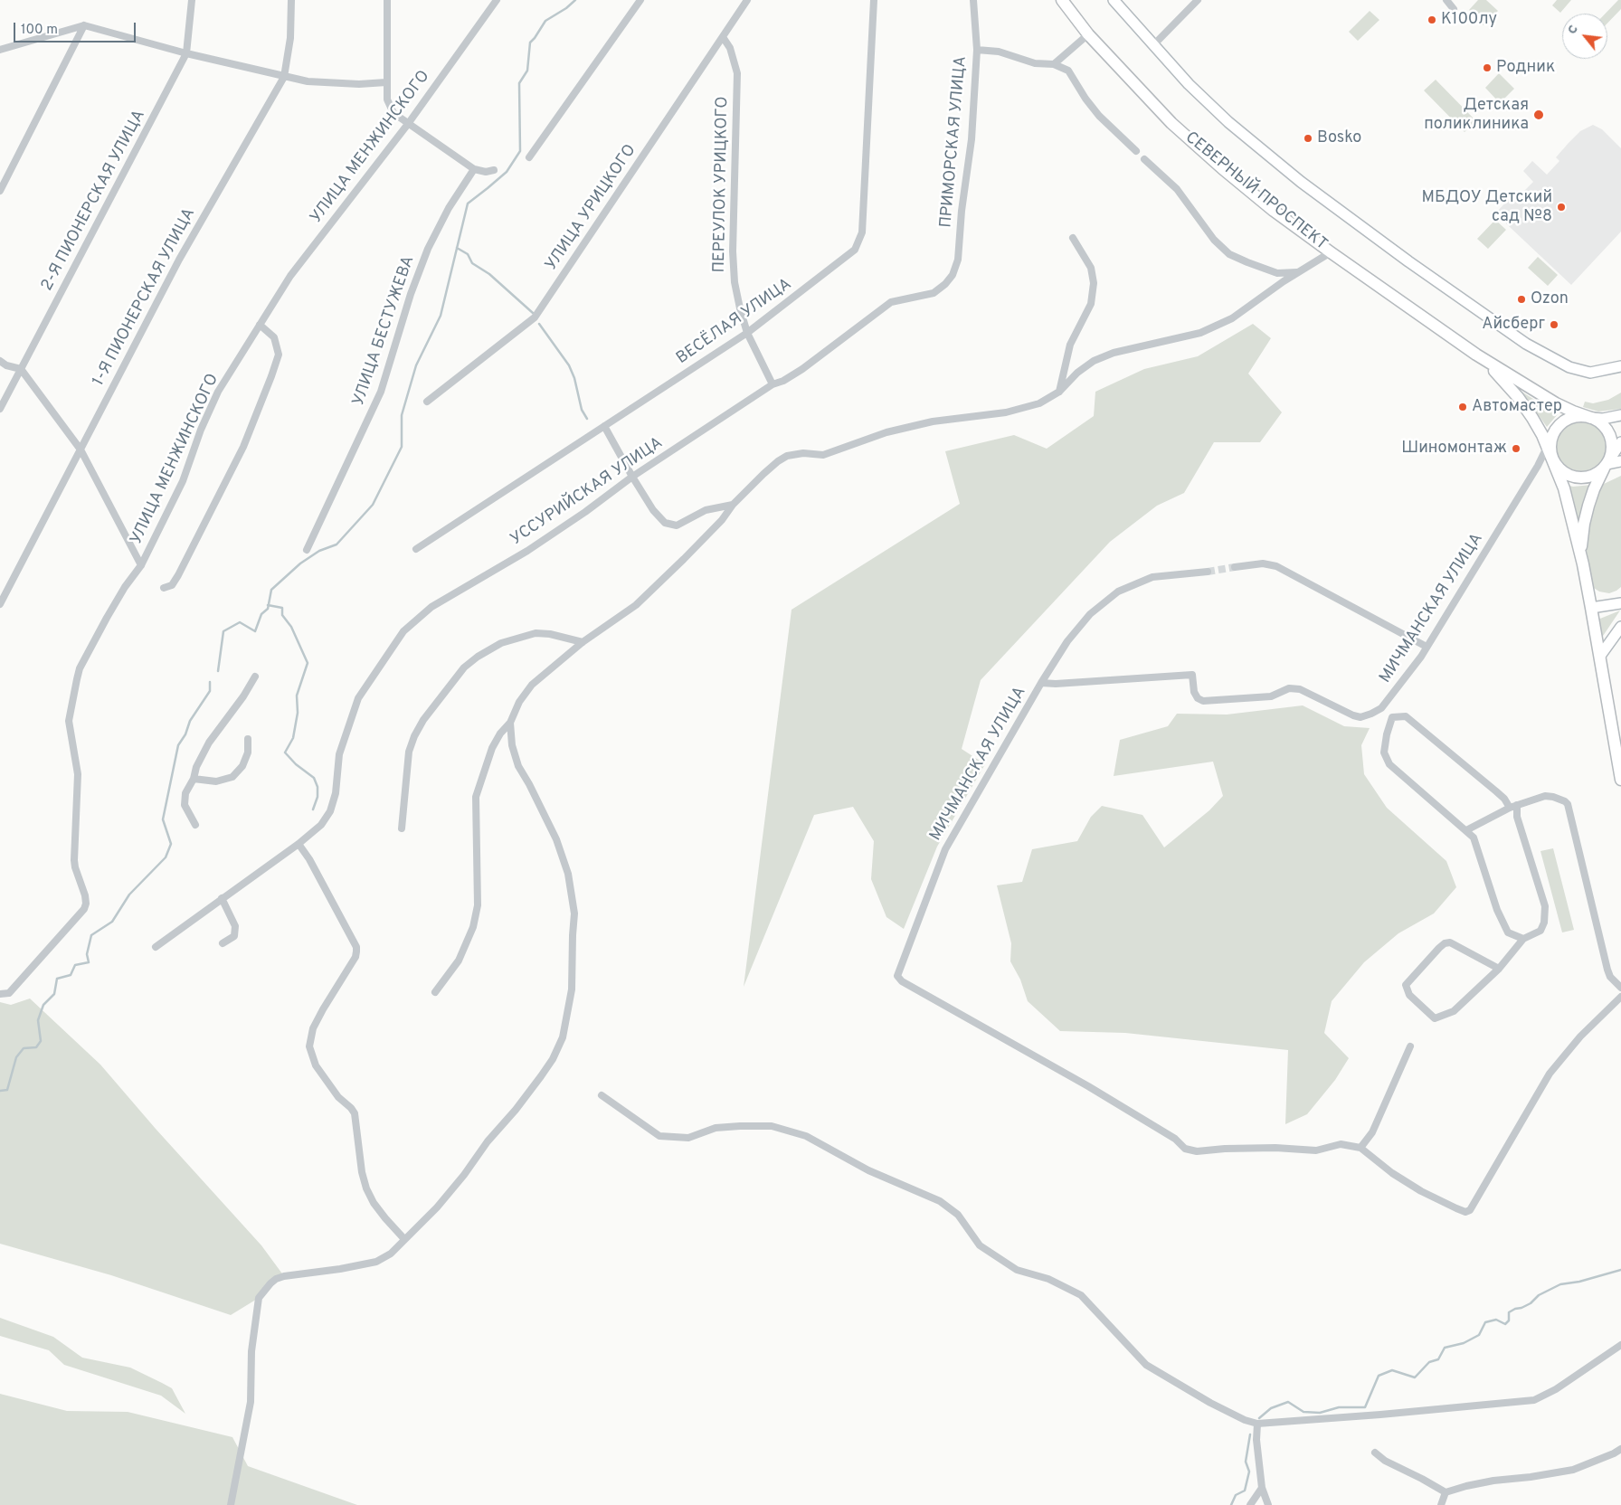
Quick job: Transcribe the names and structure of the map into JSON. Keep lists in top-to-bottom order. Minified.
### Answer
{"streets":{"main road":["СЕВЕРНЫЙ ПРОСПЕКТ"],"street":["ПРИМОРСКАЯ УЛИЦА","УЛИЦА МЕНЖИНСКОГО","ПЕРЕУЛОК УРИЦКОГО","2-Я ПИОНЕРСКАЯ УЛИЦА","УЛИЦА УРИЦКОГО","1-Я ПИОНЕРСКАЯ УЛИЦА","ВЕСЁЛАЯ УЛИЦА","УЛИЦА БЕСТУЖЕВА","УССУРИЙСКАЯ УЛИЦА","МИЧМАНСКАЯ УЛИЦА"]},"crossings":[["ПРИМОРСКАЯ УЛИЦА","УССУРИЙСКАЯ УЛИЦА"],["ПЕРЕУЛОК УРИЦКОГО","УЛИЦА УРИЦКОГО"],["ПЕРЕУЛОК УРИЦКОГО","ВЕСЁЛАЯ УЛИЦА"],["ПЕРЕУЛОК УРИЦКОГО","УССУРИЙСКАЯ УЛИЦА"]],"places":["К100лу","Родник","Детская поликлиника","Bosko","МБДОУ Детский сад №8","Ozon","Айсберг","Автомастер","Шиномонтаж"],"scale_bar":"100 m","north":"top left"}
